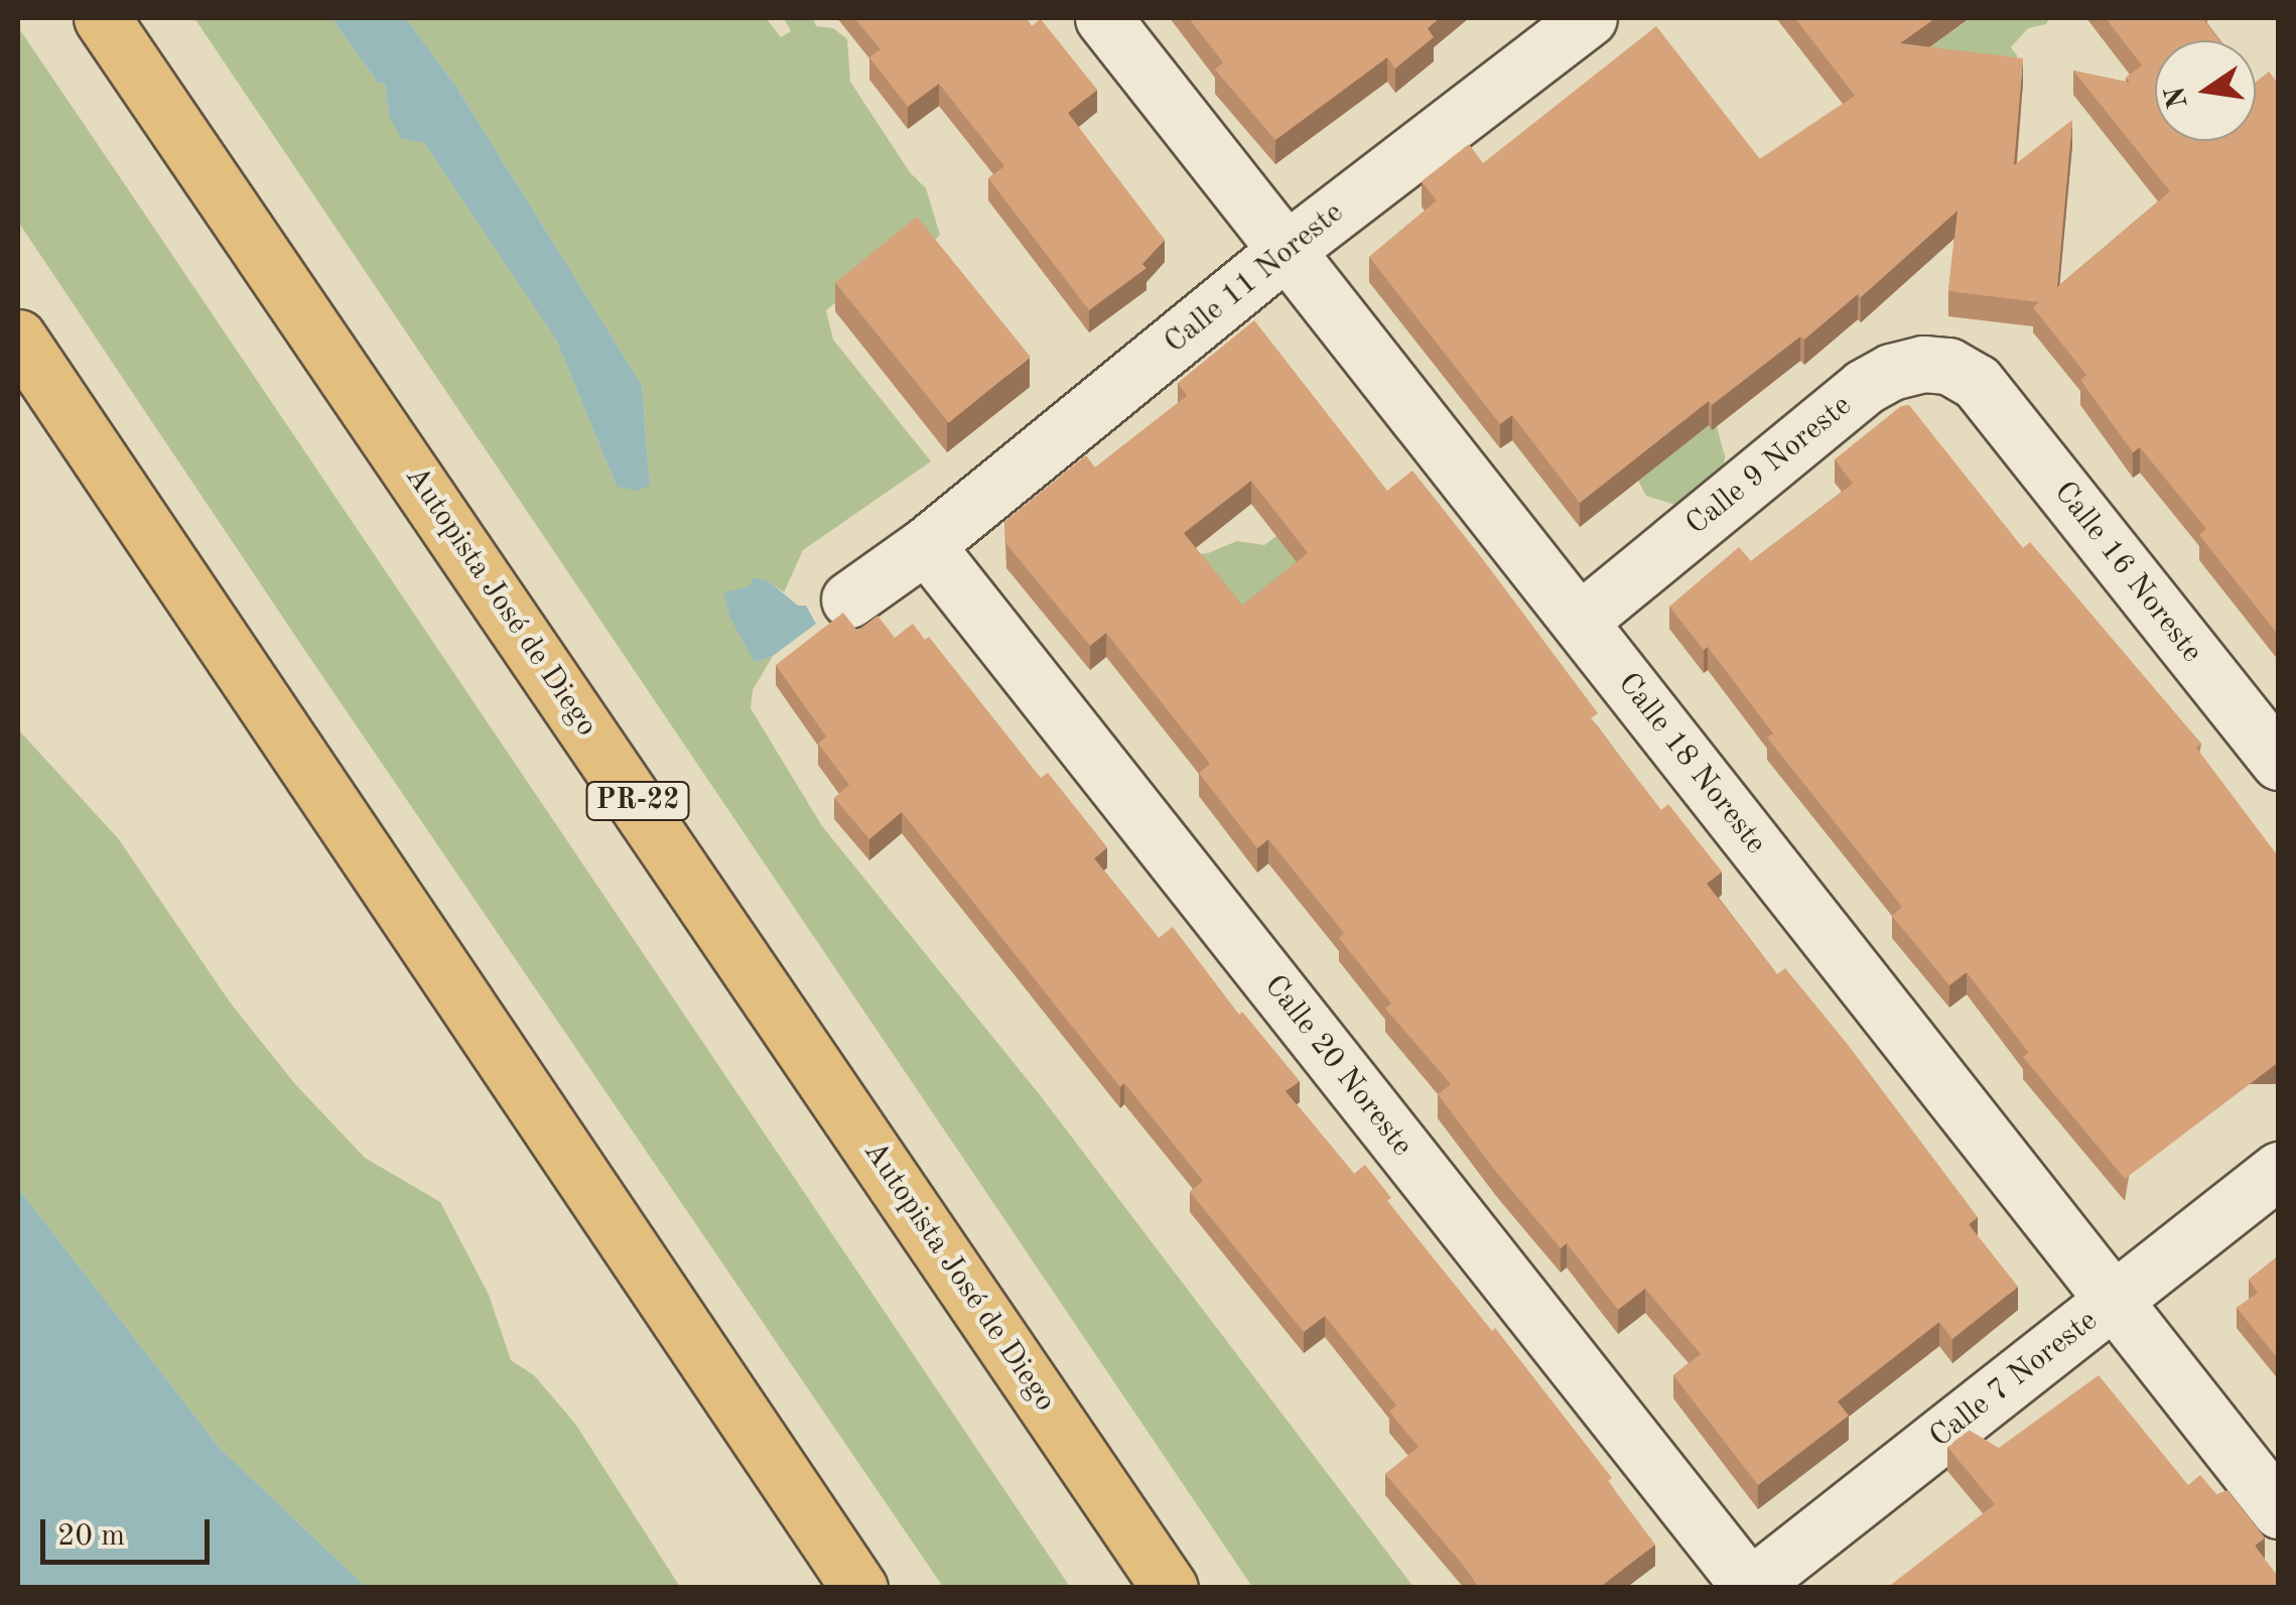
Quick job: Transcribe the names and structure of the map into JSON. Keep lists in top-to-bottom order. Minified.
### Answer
{"streets":{"highway":["Autopista José de Diego","PR-22"],"street":["Calle 11 Noreste","Calle 9 Noreste","Calle 16 Noreste","Calle 18 Noreste","Calle 20 Noreste","Calle 7 Noreste"]},"crossings":[["Calle 11 Noreste","Calle 18 Noreste"],["Calle 11 Noreste","Calle 20 Noreste"],["Calle 9 Noreste","Calle 16 Noreste"],["Calle 9 Noreste","Calle 18 Noreste"],["Calle 18 Noreste","Calle 7 Noreste"],["Calle 20 Noreste","Calle 7 Noreste"]],"scale_bar":"20 m","north":"left"}
